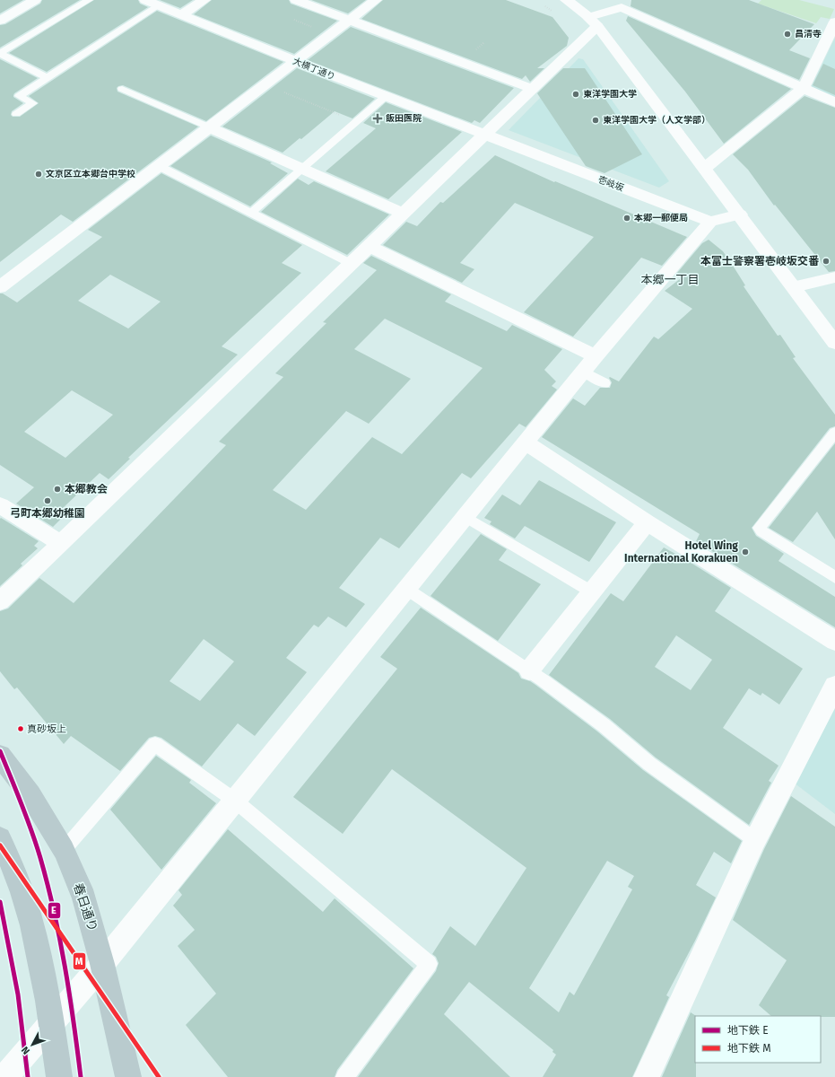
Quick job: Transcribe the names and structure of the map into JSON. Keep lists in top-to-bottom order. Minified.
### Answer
{"streets":{"highway":["春日通り"],"street":["大横丁通り","壱岐坂"]},"crossings":[["大横丁通り","壱岐坂"]],"districts":["本郷一丁目"],"places":{"other":["昌清寺","東洋学園大学","東洋学園大学（人文学部）","文京区立本郷台中学校","本郷一郵便局","本富士警察署壱岐坂交番","本郷教会","弓町本郷幼稚園","Hotel Wing International Korakuen","真砂坂上"],"health":["飯田医院"]},"lines":["metro line E","metro line M"],"legend":["地下鉄 E","地下鉄 M"],"north":"bottom left"}
